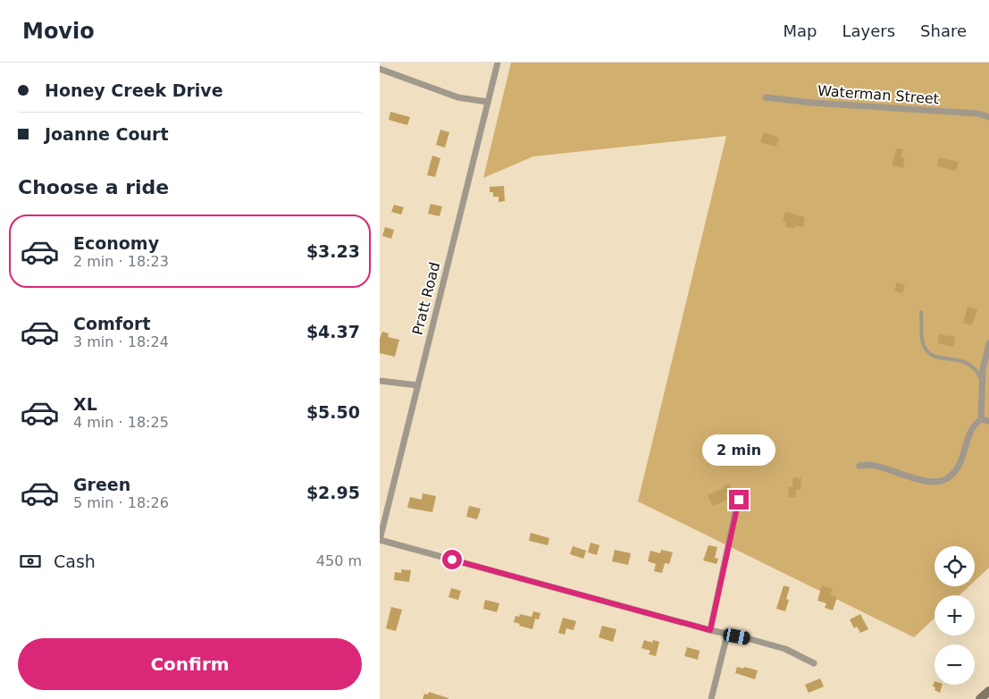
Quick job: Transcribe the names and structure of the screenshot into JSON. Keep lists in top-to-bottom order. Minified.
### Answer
{"streets":{"street":["Waterman Street","Pratt Road"]},"page":{"header":"Movio","nav":["Map","Layers","Share"],"banner":["Honey Creek Drive","Joanne Court"],"heading":"Choose a ride","list":[{"name":"Economy","note":"2 min · 18:23","value":"$3.23"},{"name":"Comfort","note":"3 min · 18:24","value":"$4.37"},{"name":"XL","note":"4 min · 18:25","value":"$5.50"},{"name":"Green","note":"5 min · 18:26","value":"$2.95"}],"bubble":"2 min","pay":["Cash","450 m"],"map_buttons":["+","−"],"buttons":"Confirm"}}
